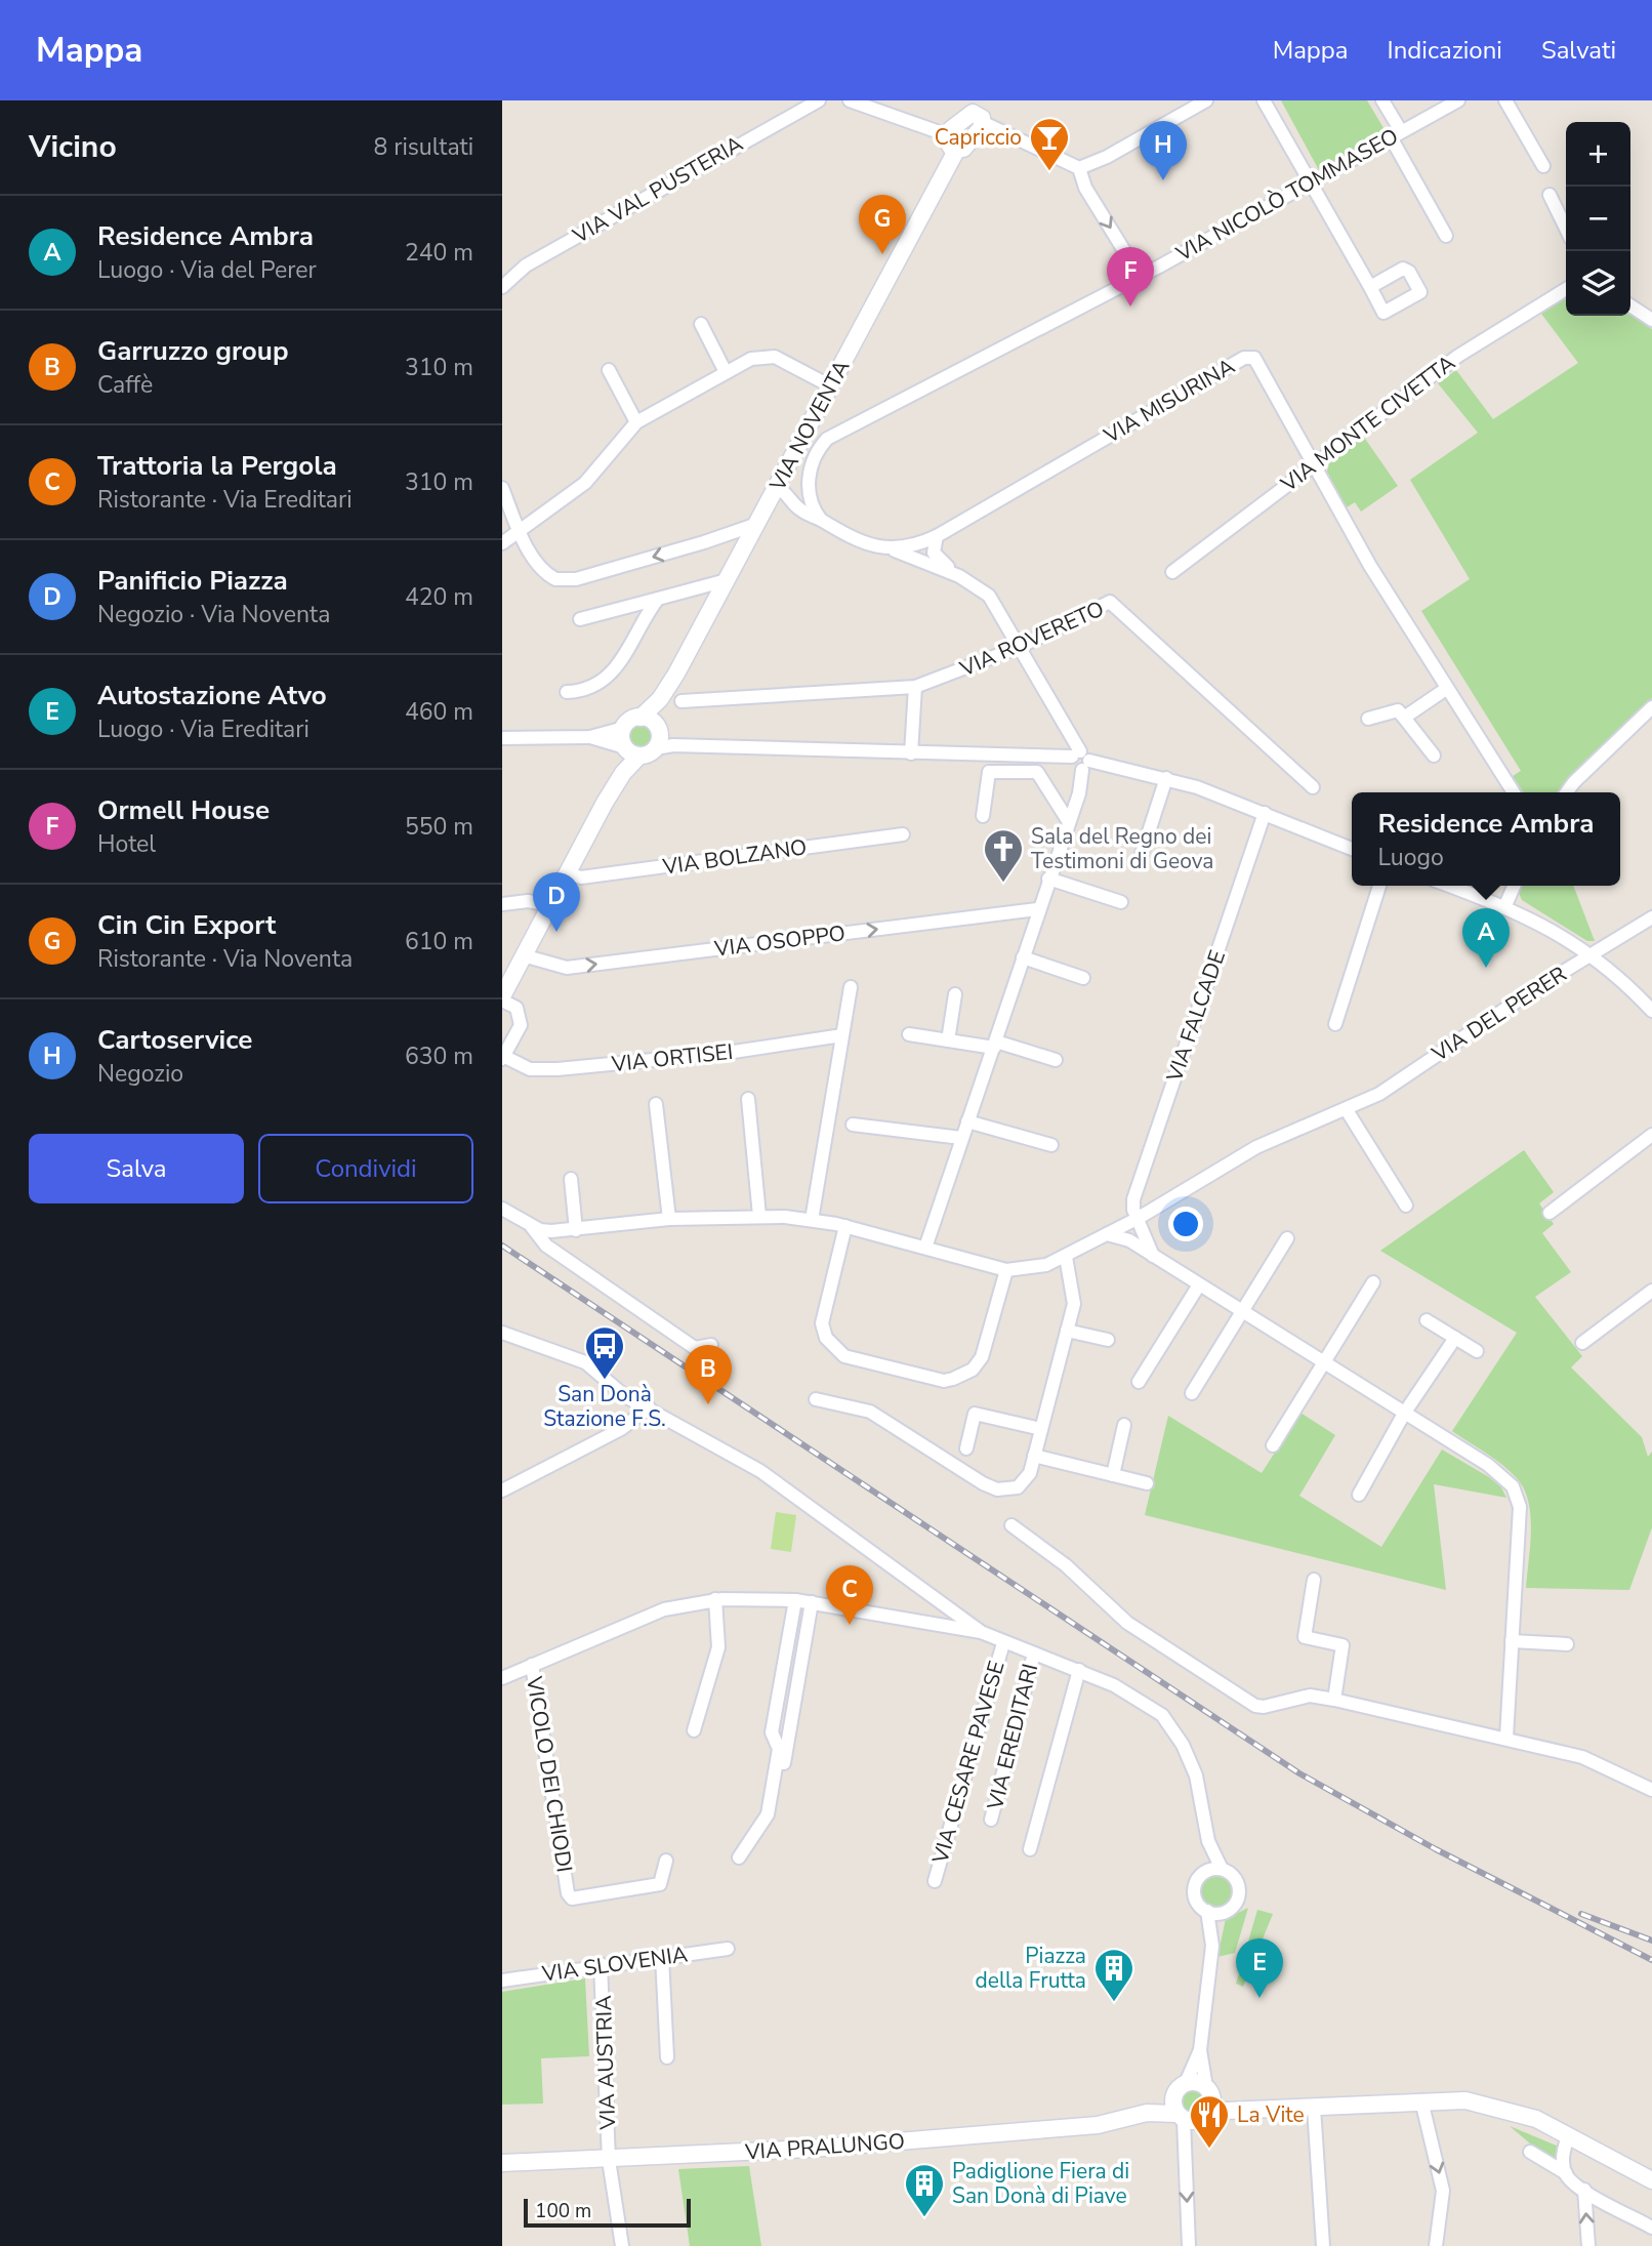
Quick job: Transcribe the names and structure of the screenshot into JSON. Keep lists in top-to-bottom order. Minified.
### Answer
{"streets":{"street":["VIA VAL PUSTERIA","VIA NICOLÒ TOMMASEO","VIA MISURINA","VIA MONTE CIVETTA","VIA NOVENTA","VIA ROVERETO","VIA BOLZANO","VIA OSOPPO","VIA DEL PERER","VIA FALCADE","VIA ORTISEI","VIA EREDITARI","VIA CESARE PAVESE","VICOLO DEI CHIODI","VIA SLOVENIA","VIA AUSTRIA","VIA PRALUNGO"]},"crossings":[["VIA MISURINA","VIA MONTE CIVETTA"],["VIA MISURINA","VIA NOVENTA"],["VIA DEL PERER","VIA FALCADE"],["VIA EREDITARI","VIA CESARE PAVESE"],["VIA EREDITARI","VICOLO DEI CHIODI"],["VIA EREDITARI","VIA PRALUNGO"],["VIA SLOVENIA","VIA AUSTRIA"],["VIA AUSTRIA","VIA PRALUNGO"]],"one_way":["VIA OSOPPO"],"places":{"bar":["Capriccio"],"church":["Sala del Regno dei Testimoni di Geova"],"bus stop":["San Donà Stazione F.S."],"building":["Piazza della Frutta","Padiglione Fiera di San Donà di Piave"],"restaurant":["La Vite"]},"scale_bar":"100 m","page":{"header":"Mappa","nav":["Mappa","Indicazioni","Salvati"],"heading":["Vicino","8 risultati"],"pins":["H","G","F","D","A","B","C","E"],"map_buttons":["+","−"],"list":[{"mark":"A","name":"Residence Ambra","note":"Luogo · Via del Perer","value":"240 m"},{"mark":"B","name":"Garruzzo group","note":"Caffè","value":"310 m"},{"mark":"C","name":"Trattoria la Pergola","note":"Ristorante · Via Ereditari","value":"310 m"},{"mark":"D","name":"Panificio Piazza","note":"Negozio · Via Noventa","value":"420 m"},{"mark":"E","name":"Autostazione Atvo","note":"Luogo · Via Ereditari","value":"460 m"},{"mark":"F","name":"Ormell House","note":"Hotel","value":"550 m"},{"mark":"G","name":"Cin Cin Export","note":"Ristorante · Via Noventa","value":"610 m"},{"mark":"H","name":"Cartoservice","note":"Negozio","value":"630 m"}],"popup":["Residence Ambra","Luogo"],"buttons":["Salva","Condividi"],"scale":"100 m"}}
